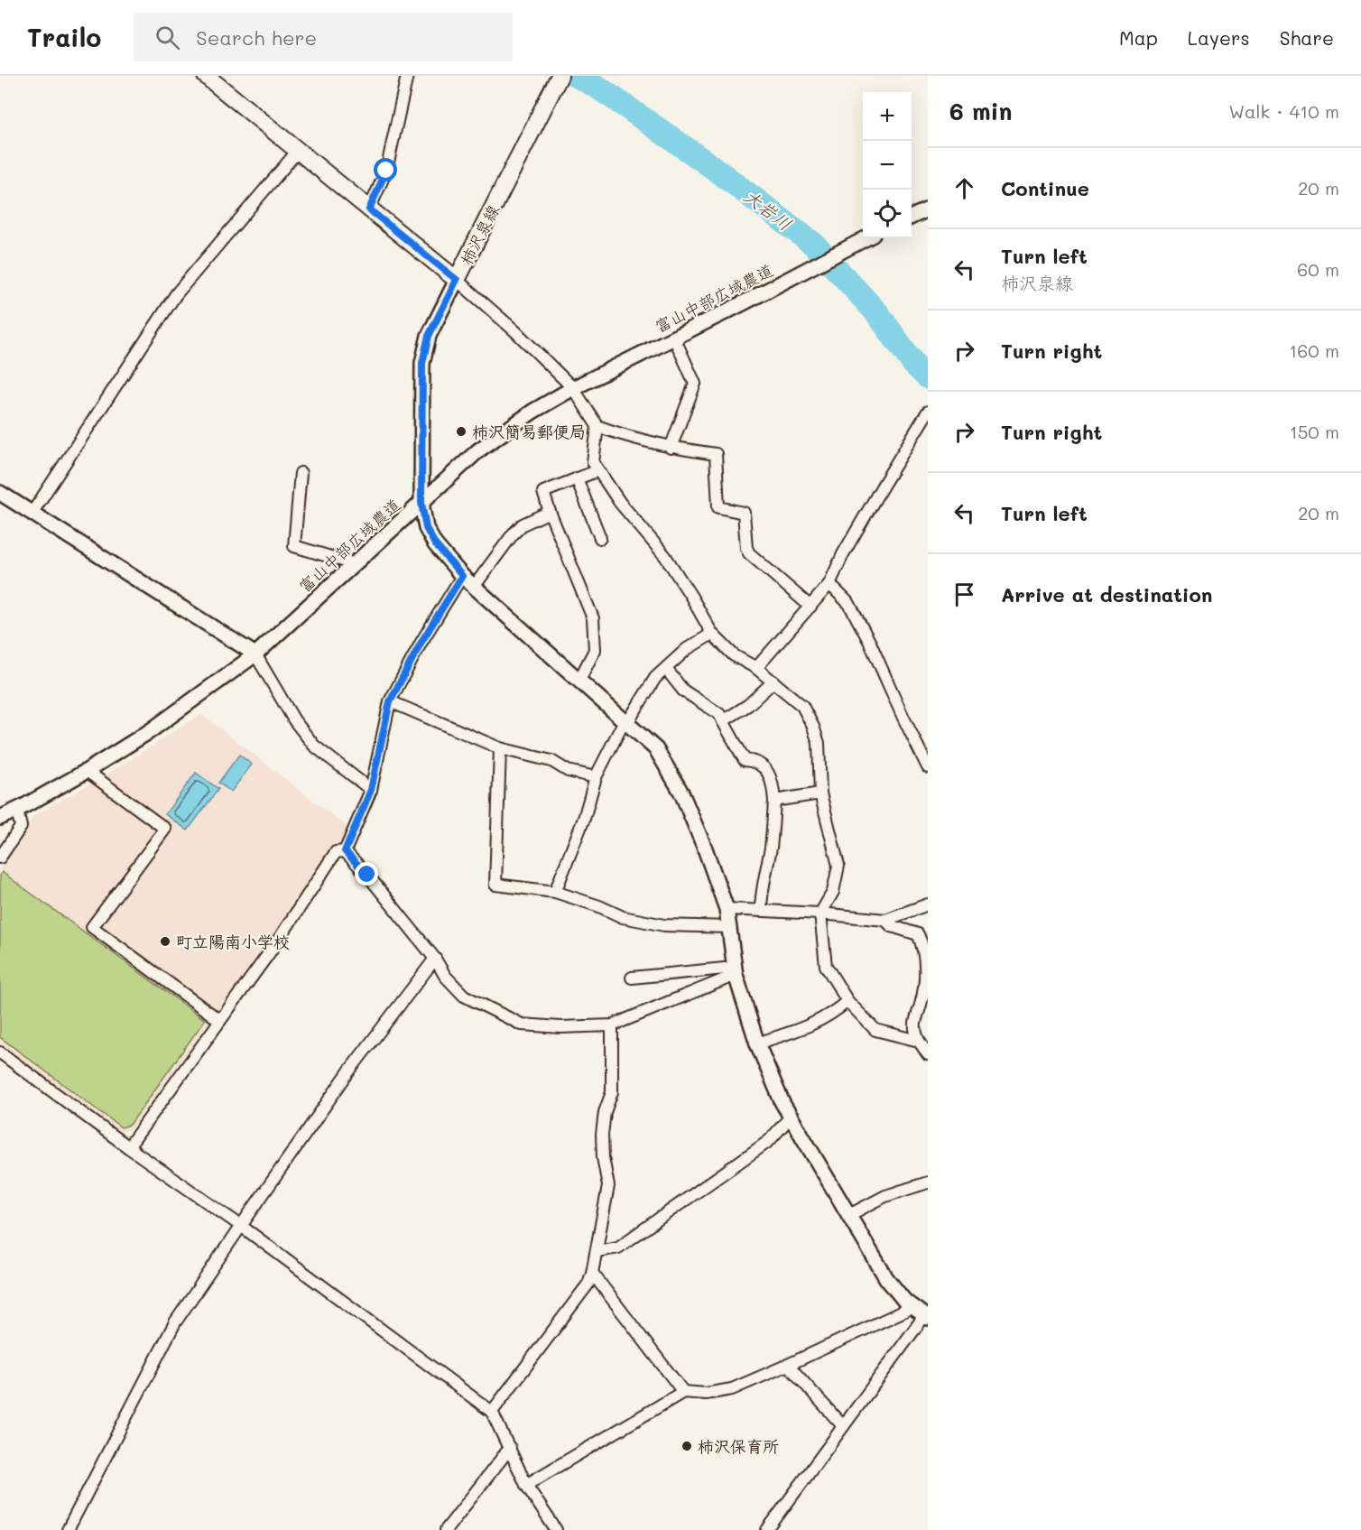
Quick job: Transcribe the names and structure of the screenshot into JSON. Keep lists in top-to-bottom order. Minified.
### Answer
{"streets":{"main road":["柿沢泉線"],"street":["富山中部広域農道"]},"water":["大岩川"],"places":["柿沢簡易郵便局","町立陽南小学校","柿沢保育所"],"page":{"header":"Trailo","search":"Search here","nav":["Map","Layers","Share"],"heading":["6 min","Walk · 410 m"],"map_buttons":["+","−"],"list":[["Continue","20 m"],["Turn left","柿沢泉線","60 m"],["Turn right","160 m"],["Turn right","150 m"],["Turn left","20 m"],"Arrive at destination"]}}
